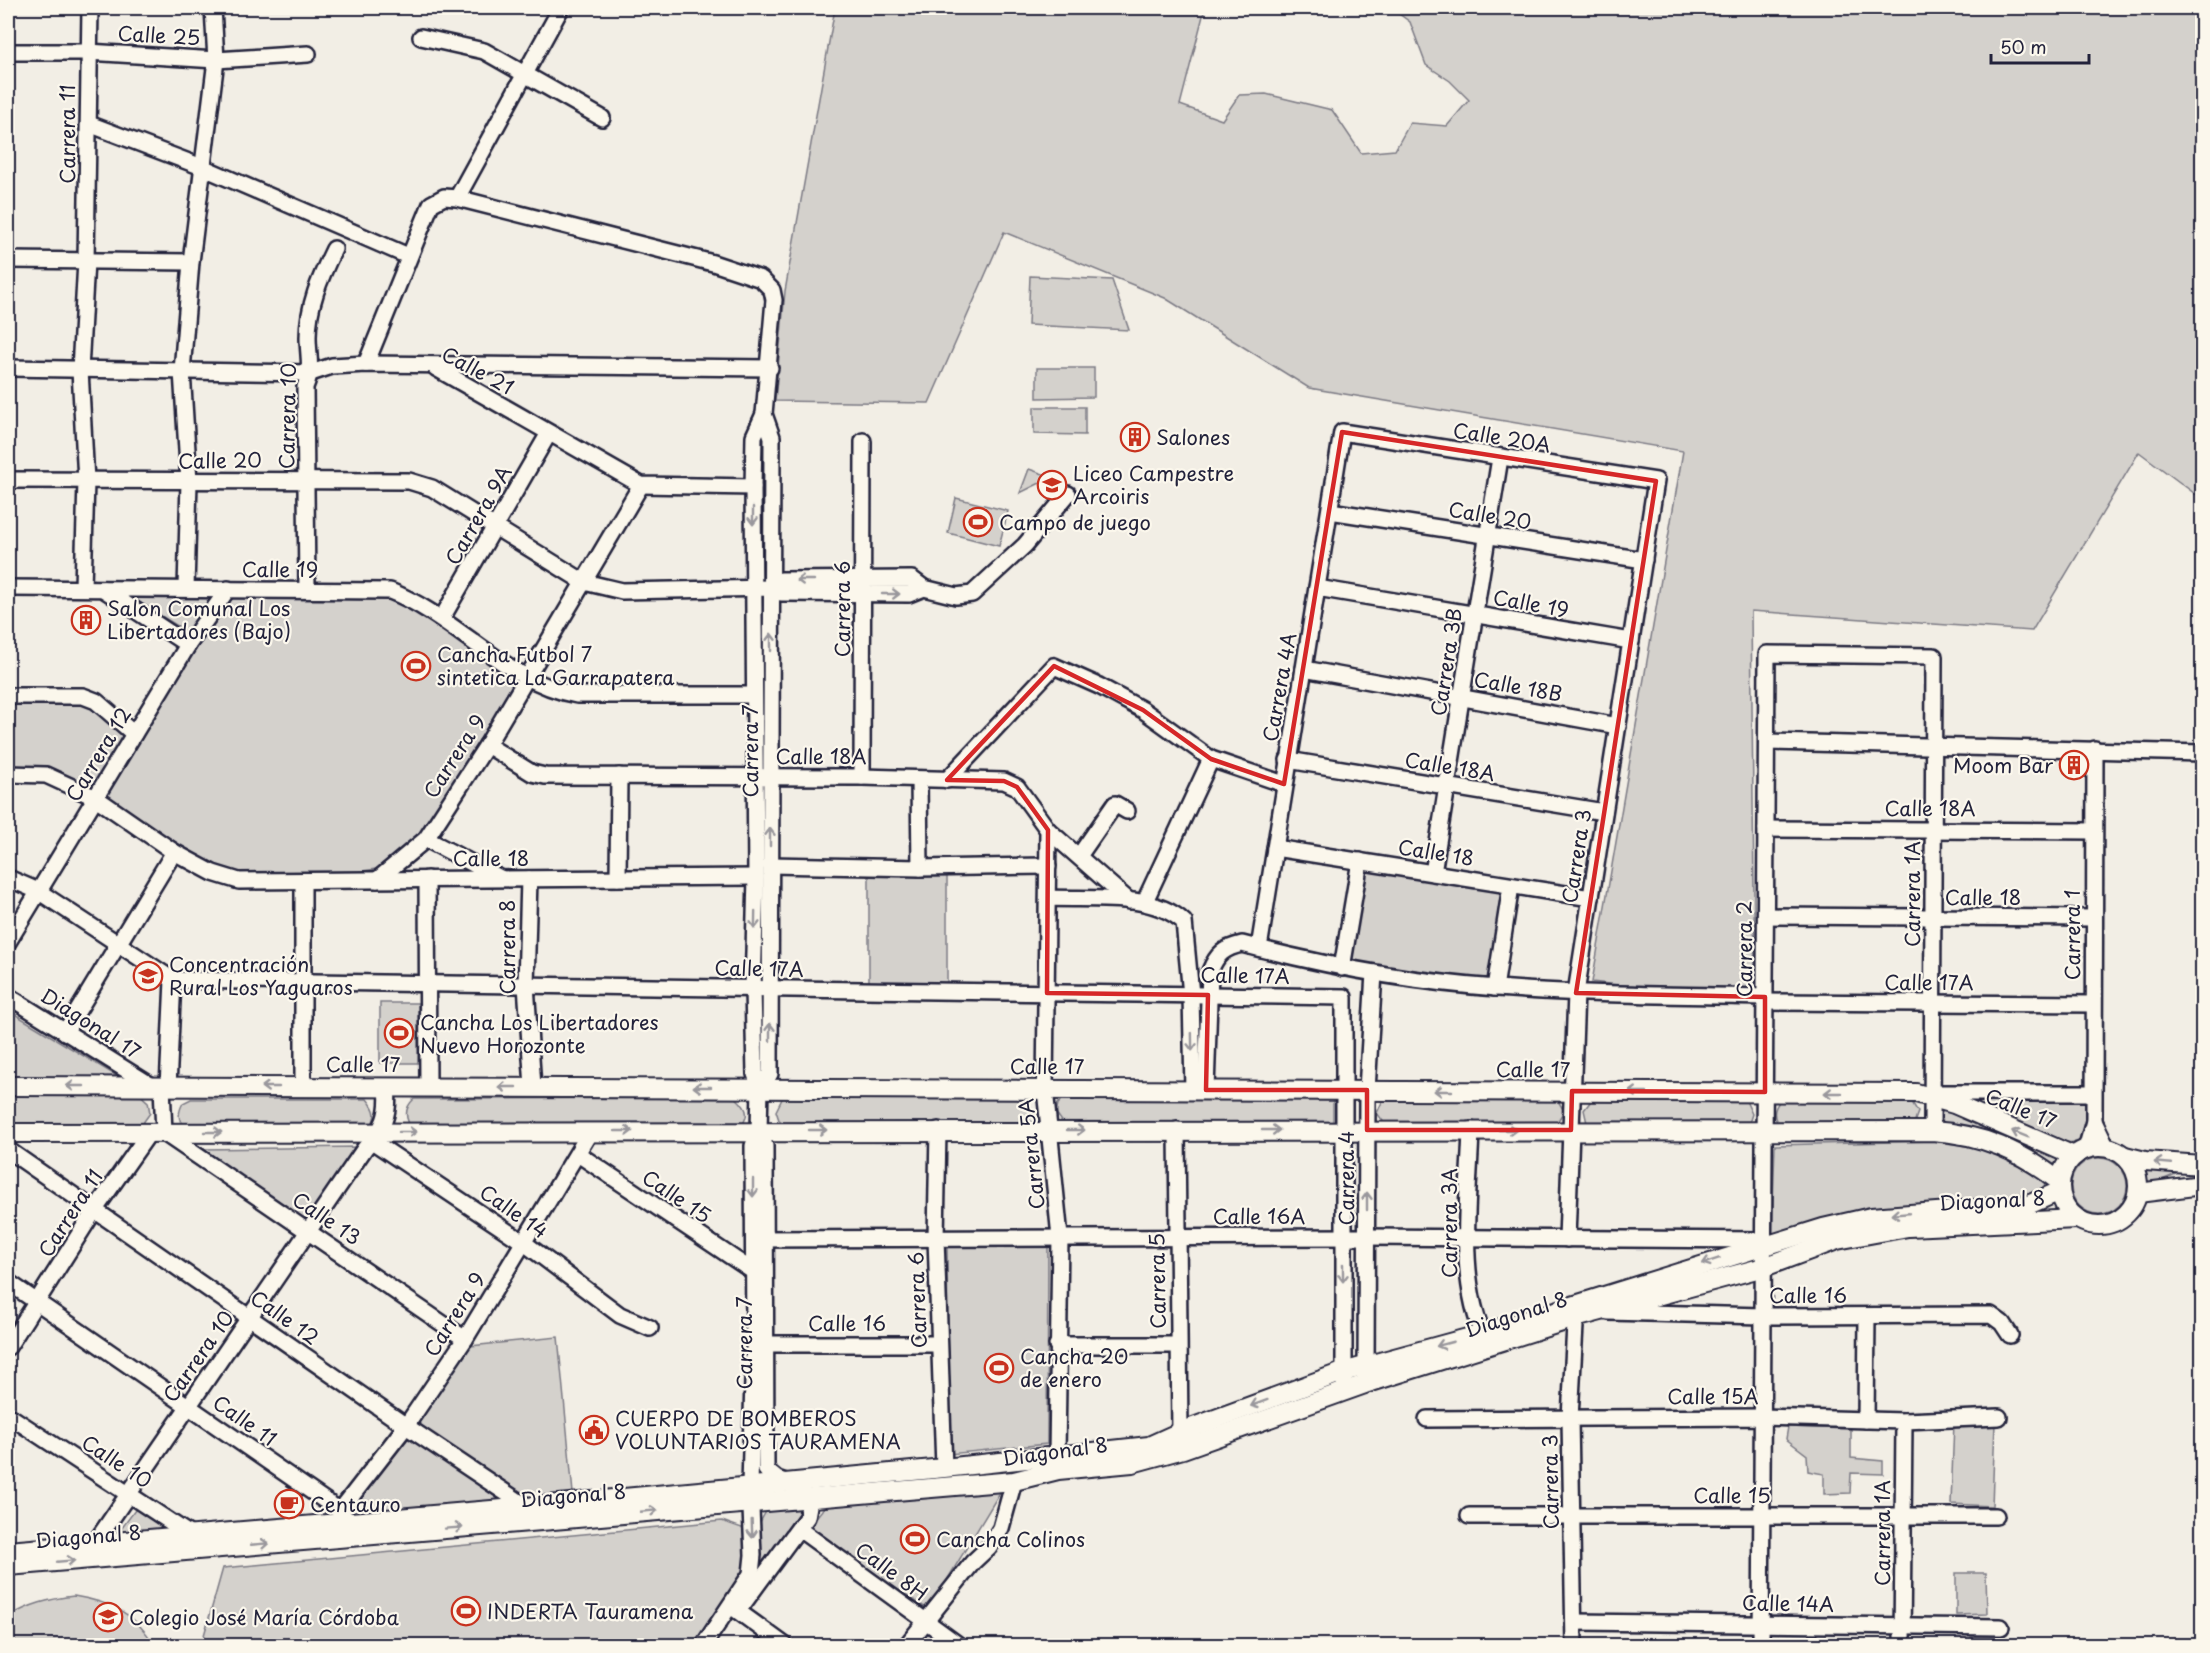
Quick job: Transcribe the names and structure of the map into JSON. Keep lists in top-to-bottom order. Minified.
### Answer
{"streets":{"street":["Calle 25","Carrera 11","Calle 21","Carrera 10","Calle 20A","Calle 20","Carrera 9A","Calle 19","Carrera 6","Carrera 3B","Calle 18B","Carrera 4A","Carrera 7","Carrera 12","Carrera 9","Calle 18A","Calle 18","Carrera 3","Carrera 1A","Carrera 1","Carrera 8","Carrera 2","Calle 17A","Diagonal 17","Calle 17","Carrera 5A","Carrera 4","Calle 15","Diagonal 8","Calle 14","Calle 16A","Calle 13","Carrera 3A","Carrera 5","Calle 16","Calle 12","Calle 15A","Calle 11","Calle 10","Calle 8H","Calle 14A"]},"crossings":[["Calle 25","Carrera 11"],["Carrera 11","Calle 21"],["Carrera 11","Calle 20"],["Carrera 11","Calle 13"],["Carrera 11","Calle 12"],["Carrera 11","Calle 11"],["Calle 21","Carrera 10"],["Calle 21","Carrera 9A"],["Calle 21","Carrera 9"],["Carrera 10","Calle 20"],["Carrera 10","Calle 19"],["Carrera 10","Calle 17"],["Carrera 10","Diagonal 8"],["Carrera 10","Calle 14"],["Carrera 10","Calle 13"],["Carrera 10","Calle 12"],["Carrera 10","Calle 11"],["Carrera 10","Calle 10"],["Calle 20A","Carrera 3B"],["Calle 20A","Carrera 4A"],["Calle 20A","Carrera 3"],["Calle 20","Carrera 9A"],["Calle 20","Carrera 3B"],["Calle 20","Carrera 4A"],["Calle 20","Carrera 9"],["Calle 20","Carrera 3"],["Carrera 9A","Calle 19"],["Calle 19","Carrera 3B"],["Calle 19","Carrera 4A"],["Calle 19","Carrera 12"],["Calle 19","Carrera 9"],["Calle 19","Carrera 3"],["Carrera 6","Calle 18A"],["Carrera 6","Diagonal 8"],["Carrera 6","Calle 16A"],["Carrera 6","Calle 16"],["Carrera 3B","Calle 18B"],["Carrera 3B","Calle 18A"],["Carrera 3B","Calle 18"],["Calle 18B","Carrera 4A"],["Calle 18B","Carrera 3"],["Carrera 4A","Calle 18A"],["Carrera 4A","Calle 18"],["Carrera 4A","Calle 17A"],["Carrera 7","Calle 18A"],["Carrera 7","Calle 18"],["Carrera 7","Calle 17A"],["Carrera 7","Calle 17"],["Carrera 7","Calle 15"],["Carrera 7","Diagonal 8"],["Carrera 7","Calle 16A"],["Carrera 7","Calle 16"],["Carrera 7","Calle 8H"],["Carrera 9","Calle 18A"],["Carrera 9","Calle 18"],["Carrera 9","Calle 15"],["Carrera 9","Diagonal 8"],["Carrera 9","Calle 14"],["Carrera 9","Calle 13"],["Carrera 9","Calle 12"],["Carrera 9","Calle 11"],["Calle 18A","Carrera 3"],["Calle 18A","Carrera 1A"],["Calle 18A","Carrera 1"],["Calle 18A","Carrera 2"],["Calle 18A","Carrera 5A"],["Calle 18","Carrera 3"],["Calle 18","Carrera 1A"],["Calle 18","Carrera 1"],["Calle 18","Carrera 8"],["Calle 18","Carrera 2"],["Carrera 3","Calle 17A"],["Carrera 3","Calle 17"],["Carrera 3","Calle 15"],["Carrera 3","Diagonal 8"],["Carrera 3","Calle 16A"],["Carrera 3","Calle 15A"],["Carrera 3","Calle 14A"],["Carrera 1A","Carrera 2"],["Carrera 1A","Calle 17A"],["Carrera 1A","Calle 17"],["Carrera 1A","Calle 15"],["Carrera 1A","Calle 15A"],["Carrera 1A","Calle 14A"],["Carrera 1","Calle 17A"],["Carrera 1","Calle 17"],["Carrera 1","Diagonal 8"],["Carrera 8","Calle 17A"],["Carrera 8","Calle 17"],["Carrera 2","Calle 17A"],["Carrera 2","Calle 17"],["Carrera 2","Diagonal 8"],["Carrera 2","Calle 16A"],["Carrera 2","Calle 16"],["Calle 17A","Calle 17"],["Calle 17A","Carrera 5A"],["Calle 17A","Carrera 4"],["Diagonal 17","Calle 17"],["Calle 17","Carrera 5A"],["Calle 17","Carrera 4"],["Calle 17","Diagonal 8"],["Carrera 5A","Diagonal 8"],["Carrera 5A","Calle 16A"],["Carrera 4","Diagonal 8"],["Carrera 4","Calle 16A"],["Diagonal 8","Calle 16A"],["Diagonal 8","Carrera 3A"],["Diagonal 8","Carrera 5"],["Diagonal 8","Calle 16"],["Diagonal 8","Calle 12"],["Diagonal 8","Calle 11"],["Diagonal 8","Calle 10"],["Calle 16A","Carrera 3A"],["Calle 16A","Carrera 5"]],"places":{"building":["Salones","Salon Comunal Los Libertadores (Bajo)","Moom Bar"],"school or university":["Liceo Campestre Arcoiris","Concentración Rural Los Yaguaros","Colegio José María Córdoba"],"sports":["Campo de juego","Cancha Futbol 7 sintetica La Garrapatera","Cancha Los Libertadores Nuevo Horozonte","Cancha 20 de enero","Cancha Colinos","INDERTA Tauramena"],"public building":["CUERPO DE BOMBEROS VOLUNTARIOS TAURAMENA"],"cafe":["Centauro"]},"scale_bar":"50 m"}
